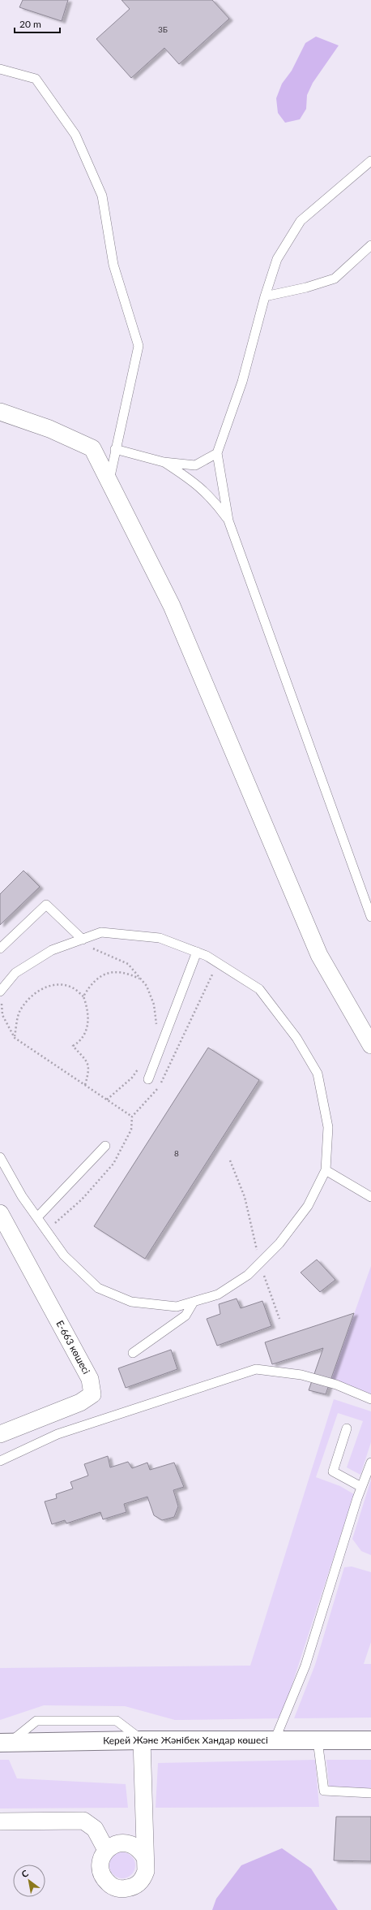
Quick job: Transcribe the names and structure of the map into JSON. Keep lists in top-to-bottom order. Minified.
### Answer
{"streets":{"main road":["Керей Және Жәнібек Хандар көшесі"],"street":["Е-663 көшесі"]},"house_numbers":["3Б","8"],"scale_bar":"20 m","north":"top left"}
